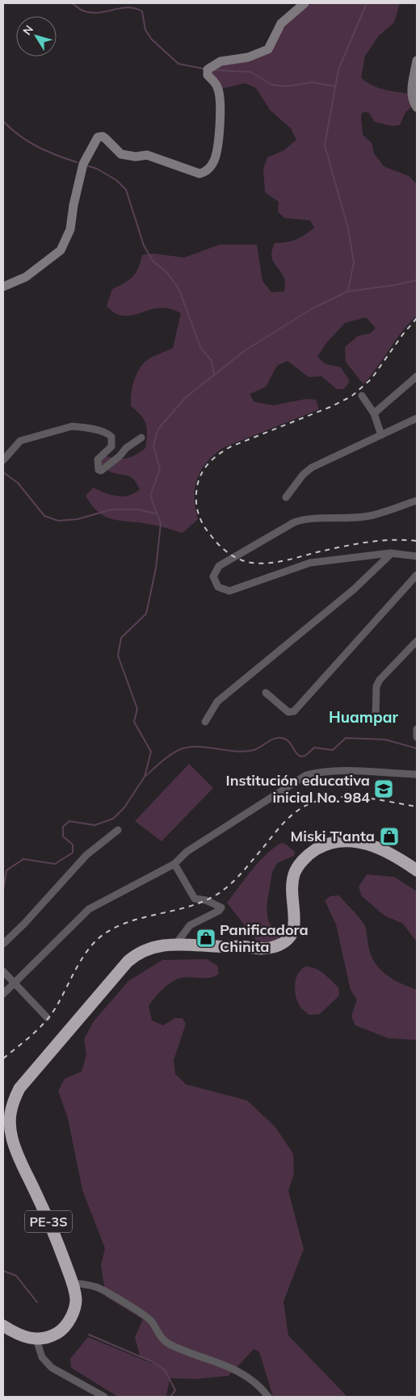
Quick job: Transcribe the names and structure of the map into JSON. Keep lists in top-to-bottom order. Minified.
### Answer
{"streets":{"highway":["PE-3S"]},"districts":["Huampar"],"places":{"school or university":["Institución educativa inicial No. 984"],"shop":["Miski T'anta","Panificadora Chinita"]},"north":"top left"}
